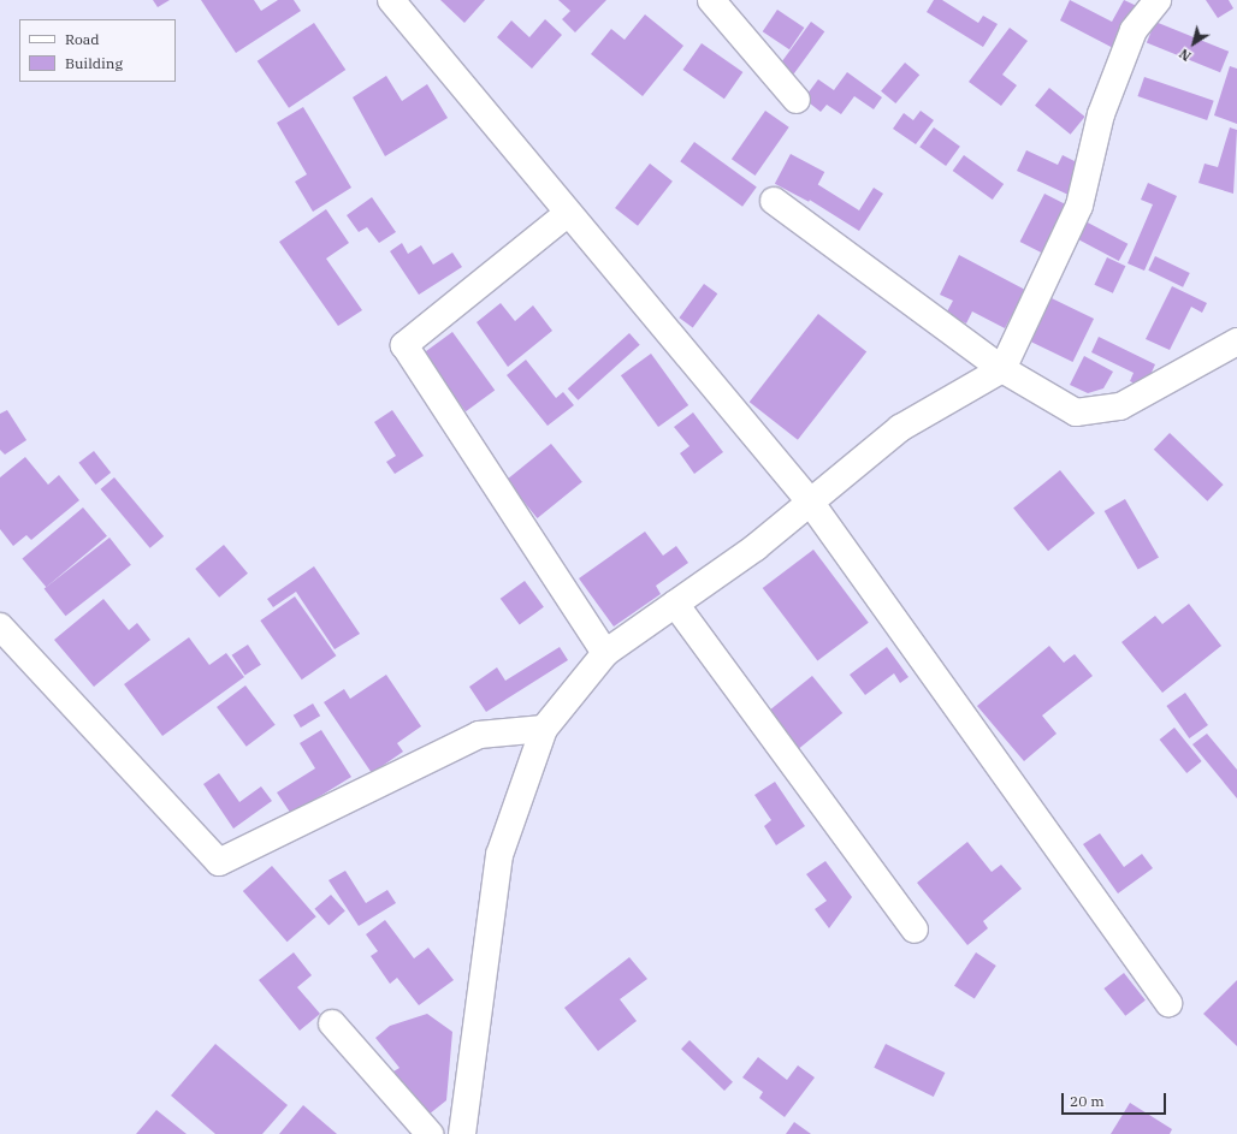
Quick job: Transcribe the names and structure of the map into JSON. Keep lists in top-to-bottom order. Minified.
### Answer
{"legend":["Road","Building"],"scale_bar":"20 m","north":"bottom left"}
